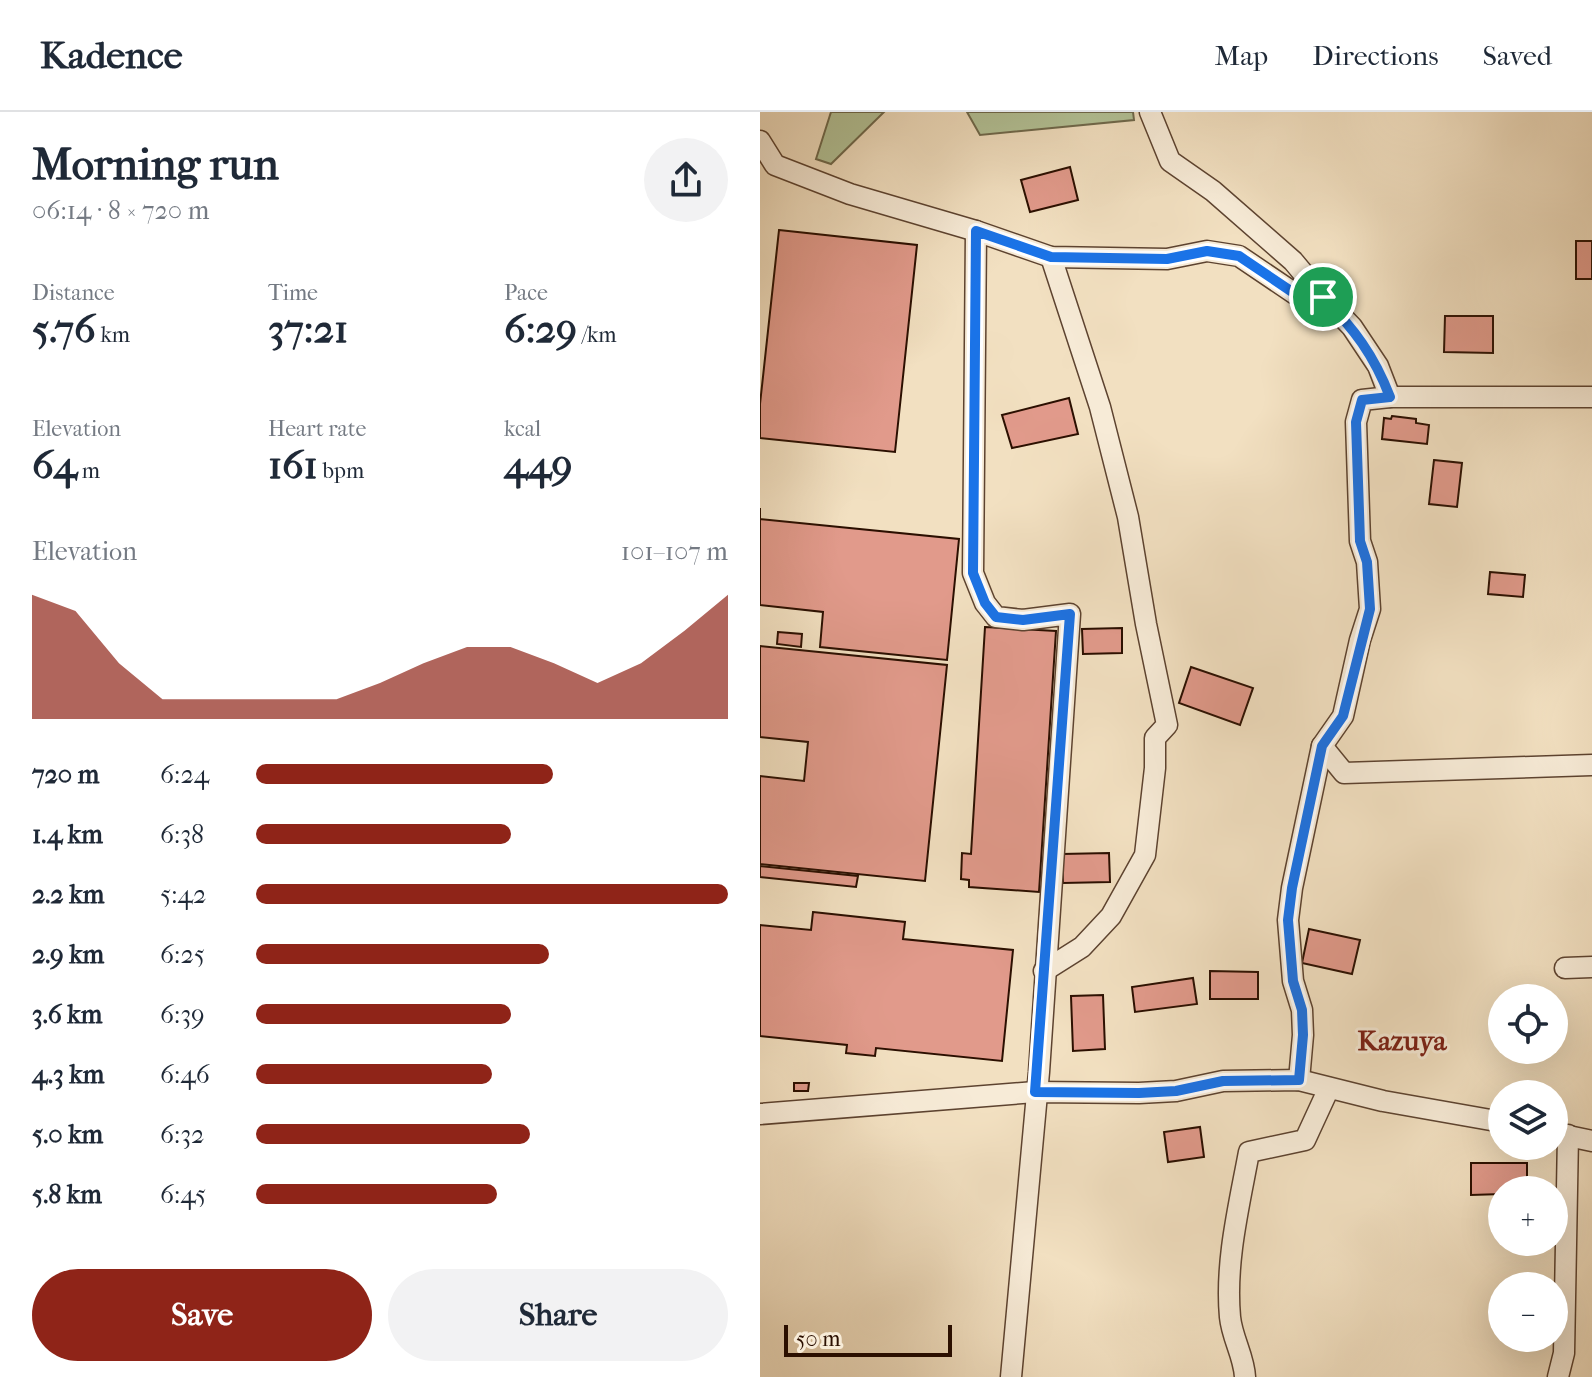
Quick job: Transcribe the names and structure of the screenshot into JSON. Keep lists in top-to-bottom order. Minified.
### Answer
{"districts":["Kazuya"],"scale_bar":"50 m","page":{"header":"Kadence","nav":["Map","Directions","Saved"],"heading":["Morning run","06:14 · 8 × 720 m"],"stats":[["Distance","5.76 km"],["Time","37:21"],["Pace","6:29 /km"],["Elevation","64 m"],["Heart rate","161 bpm"],["kcal","449"]],"chart":["Elevation","101–107 m"],"list":[{"name":"720 m","note":"6:24"},{"name":"1.4 km","note":"6:38"},{"name":"2.2 km","note":"5:42"},{"name":"2.9 km","note":"6:25"},{"name":"3.6 km","note":"6:39"},{"name":"4.3 km","note":"6:46"},{"name":"5.0 km","note":"6:32"},{"name":"5.8 km","note":"6:45"}],"map_buttons":["+","−"],"buttons":["Save","Share"],"scale":"50 m"}}
